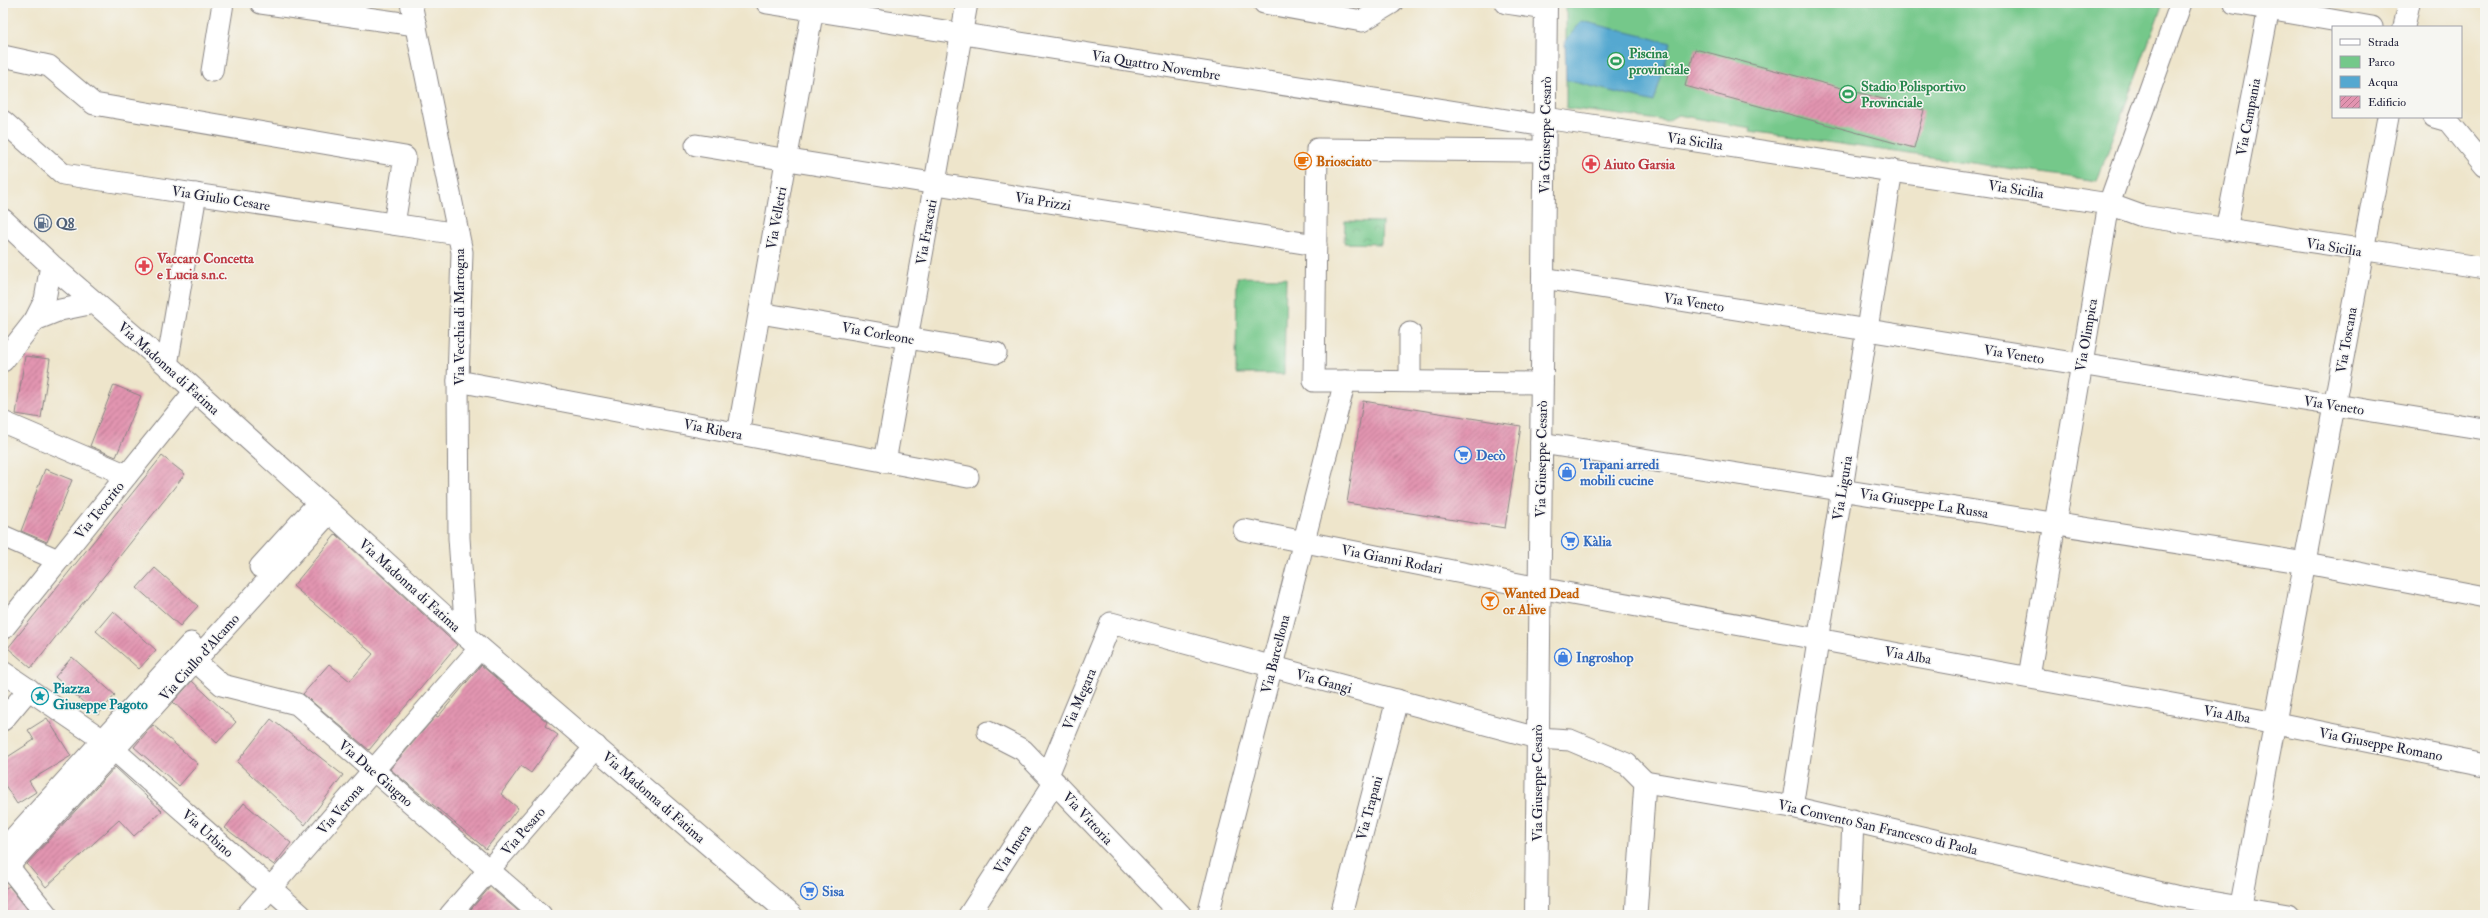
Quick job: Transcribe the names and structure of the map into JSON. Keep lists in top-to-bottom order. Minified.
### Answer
{"streets":{"street":["Via Quattro Novembre","Via Campania","Via Giuseppe Cesarò","Via Sicilia","Via Giulio Cesare","Via Prizzi","Via Velletri","Via Frascati","Via Veneto","Via Vecchia di Martogna","Via Corleone","Via Olimpica","Via Toscana","Via Madonna di Fatima","Via Ribera","Via Liguria","Via Giuseppe La Russa","Via Teocrito","Via Gianni Rodari","Via Barcellona","Via Alba","Via Ciullo d'Alcamo","Via Gangi","Via Megara","Via Giuseppe Romano","Via Due Giugno","Via Trapani","Via Verona","Via Vittoria","Via Convento San Francesco di Paola","Via Pesaro","Via Urbino","Via Imera"]},"crossings":[["Via Quattro Novembre","Via Giuseppe Cesarò"],["Via Quattro Novembre","Via Sicilia"],["Via Quattro Novembre","Via Velletri"],["Via Quattro Novembre","Via Frascati"],["Via Campania","Via Sicilia"],["Via Giuseppe Cesarò","Via Sicilia"],["Via Giuseppe Cesarò","Via Veneto"],["Via Giuseppe Cesarò","Via Giuseppe La Russa"],["Via Giuseppe Cesarò","Via Gianni Rodari"],["Via Giuseppe Cesarò","Via Alba"],["Via Giuseppe Cesarò","Via Gangi"],["Via Sicilia","Via Olimpica"],["Via Sicilia","Via Toscana"],["Via Sicilia","Via Liguria"],["Via Giulio Cesare","Via Vecchia di Martogna"],["Via Prizzi","Via Velletri"],["Via Prizzi","Via Frascati"],["Via Velletri","Via Corleone"],["Via Velletri","Via Ribera"],["Via Frascati","Via Corleone"],["Via Frascati","Via Ribera"],["Via Veneto","Via Olimpica"],["Via Veneto","Via Toscana"],["Via Veneto","Via Liguria"],["Via Vecchia di Martogna","Via Madonna di Fatima"],["Via Vecchia di Martogna","Via Ribera"],["Via Vecchia di Martogna","Via Verona"],["Via Olimpica","Via Giuseppe La Russa"],["Via Olimpica","Via Alba"],["Via Toscana","Via Giuseppe La Russa"],["Via Toscana","Via Alba"],["Via Toscana","Via Giuseppe Romano"],["Via Toscana","Via Convento San Francesco di Paola"],["Via Madonna di Fatima","Via Teocrito"],["Via Madonna di Fatima","Via Ciullo d'Alcamo"],["Via Madonna di Fatima","Via Verona"],["Via Madonna di Fatima","Via Pesaro"],["Via Liguria","Via Giuseppe La Russa"],["Via Liguria","Via Alba"],["Via Liguria","Via Convento San Francesco di Paola"],["Via Gianni Rodari","Via Barcellona"],["Via Gianni Rodari","Via Alba"],["Via Barcellona","Via Gangi"],["Via Alba","Via Giuseppe Romano"],["Via Ciullo d'Alcamo","Via Due Giugno"],["Via Ciullo d'Alcamo","Via Urbino"],["Via Gangi","Via Megara"],["Via Gangi","Via Trapani"],["Via Gangi","Via Convento San Francesco di Paola"],["Via Megara","Via Vittoria"],["Via Megara","Via Imera"],["Via Due Giugno","Via Verona"],["Via Due Giugno","Via Pesaro"],["Via Verona","Via Urbino"],["Via Vittoria","Via Imera"]],"places":{"sports":["Piscina provinciale","Stadio Polisportivo Provinciale"],"cafe":["Briosciato"],"pharmacy":["Aiuto Garsia","Vaccaro Concetta e Lucia s.n.c."],"fuel station":["Q8"],"supermarket":["Decò","Kàlia","Sisa"],"shop":["Trapani arredi mobili cucine","Ingroshop"],"bar":["Wanted Dead or Alive"],"place":["Piazza Giuseppe Pagoto"]},"legend":["Strada","Parco","Acqua","Edificio"]}
